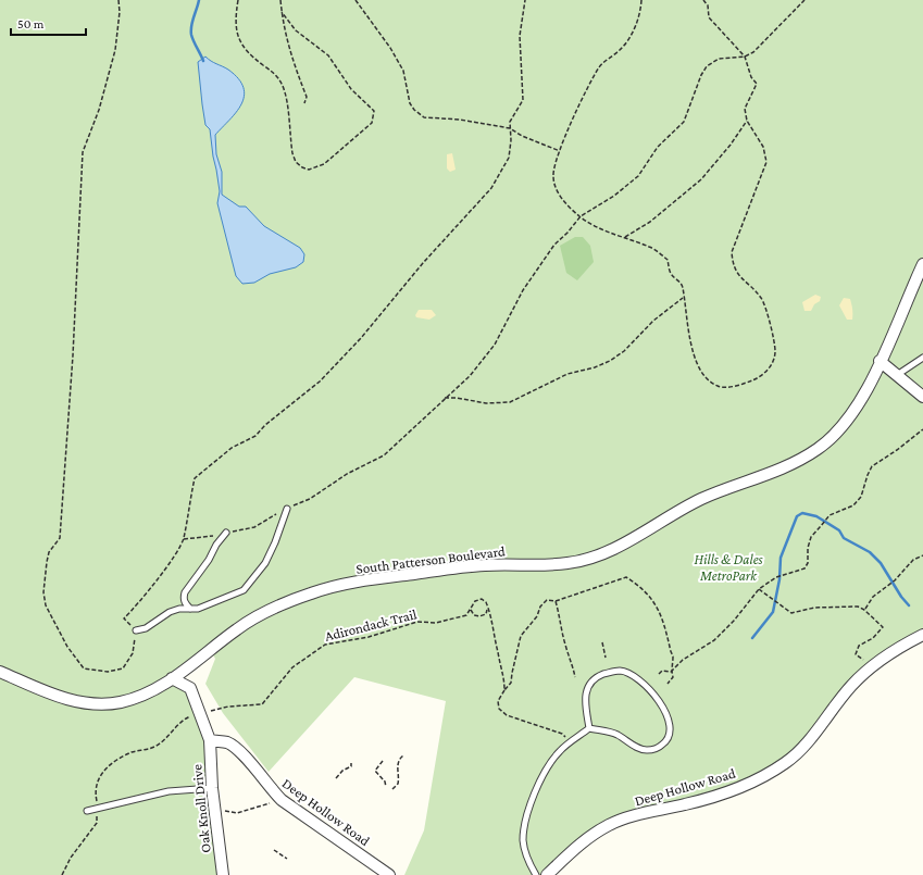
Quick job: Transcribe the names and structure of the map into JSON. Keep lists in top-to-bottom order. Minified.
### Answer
{"streets":{"street":["South Patterson Boulevard","Deep Hollow Road","Oak Knoll Drive"],"path":["Adirondack Trail"]},"crossings":[["South Patterson Boulevard","Oak Knoll Drive"],["Adirondack Trail","Oak Knoll Drive"],["Deep Hollow Road","Oak Knoll Drive"]],"parks":["Hills & Dales MetroPark"],"scale_bar":"50 m"}
